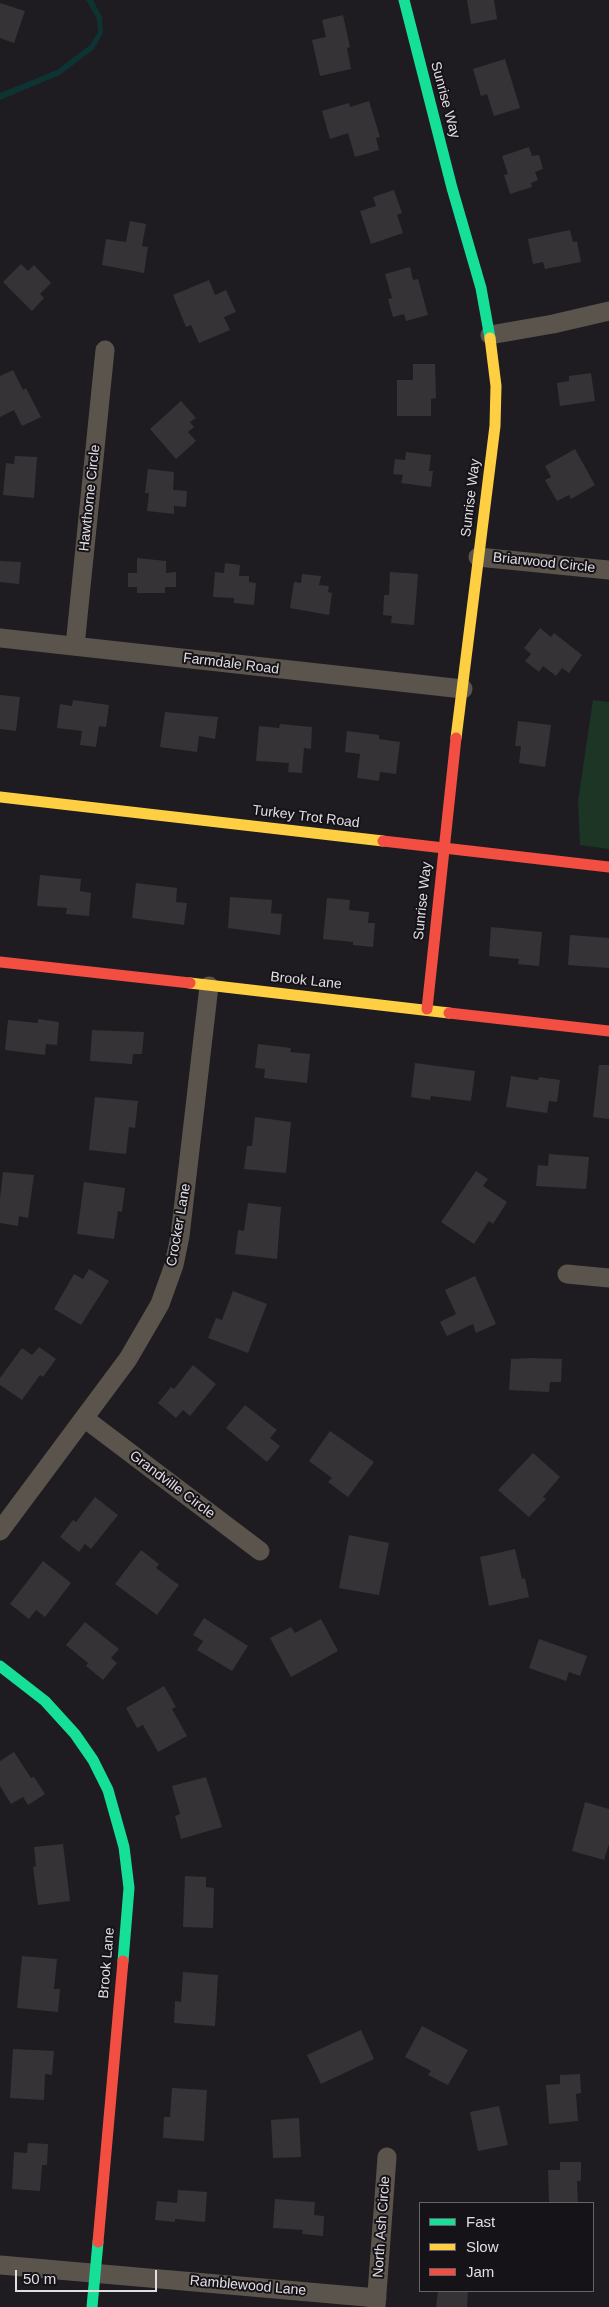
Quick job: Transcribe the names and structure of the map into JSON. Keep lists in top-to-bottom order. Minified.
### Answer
{"streets":{"street":["Sunrise Way","Hawthorne Circle","Briarwood Circle","Farmdale Road","Turkey Trot Road","Brook Lane","Crocker Lane","Grandville Circle","North Ash Circle","Ramblewood Lane"]},"crossings":[["Sunrise Way","Briarwood Circle"],["Sunrise Way","Farmdale Road"],["Sunrise Way","Turkey Trot Road"],["Sunrise Way","Brook Lane"],["Hawthorne Circle","Farmdale Road"],["Brook Lane","Crocker Lane"],["Brook Lane","Ramblewood Lane"],["Crocker Lane","Grandville Circle"],["North Ash Circle","Ramblewood Lane"]],"legend":["Fast","Slow","Jam"],"scale_bar":"50 m"}
